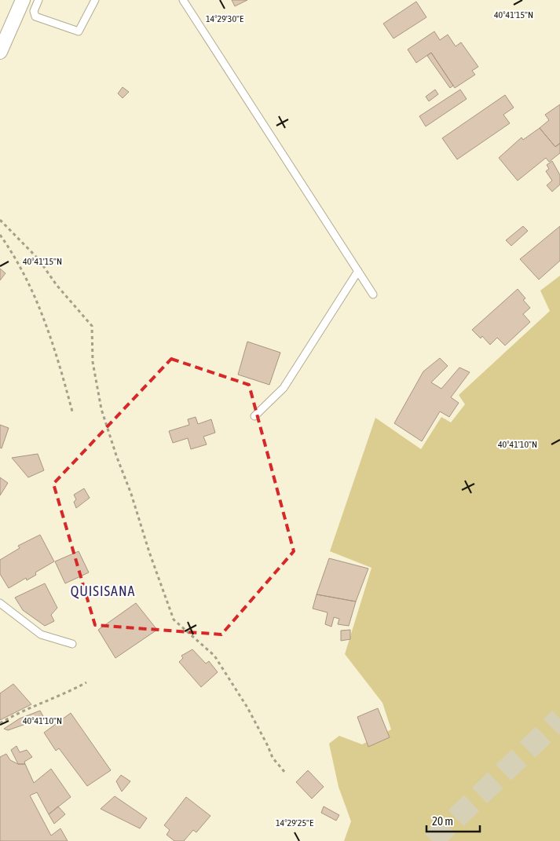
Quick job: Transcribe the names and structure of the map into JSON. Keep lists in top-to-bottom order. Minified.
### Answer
{"districts":["QUISISANA"],"scale_bar":"20 m","coordinates":["40°41'15\"N","14°29'30\"E","40°41'10\"N","14°29'25\"E"]}
